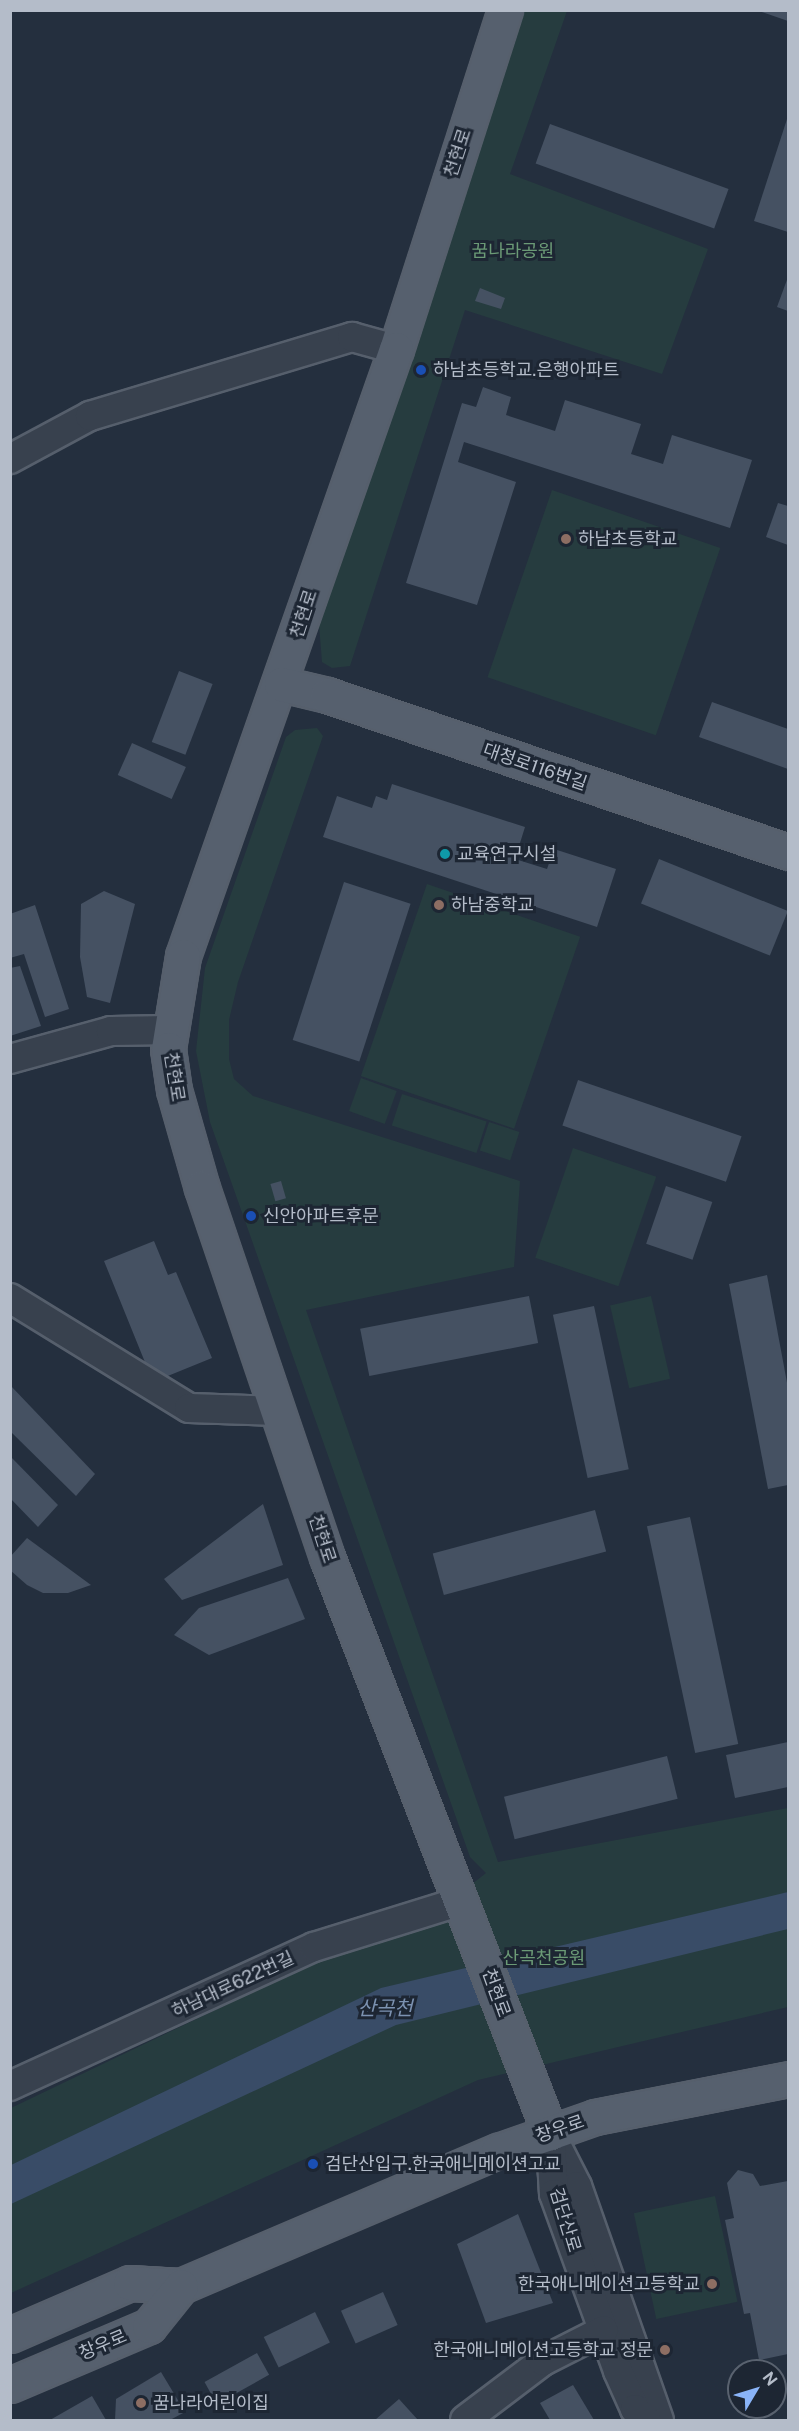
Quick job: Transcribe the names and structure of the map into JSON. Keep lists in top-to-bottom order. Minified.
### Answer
{"streets":{"main road":["천현로","대청로116번길","창우로"],"street":["하남대로622번길","검단산로"]},"crossings":[["천현로","대청로116번길"],["천현로","하남대로622번길"],["천현로","창우로"],["천현로","검단산로"],["창우로","검단산로"]],"water":["산곡천"],"parks":["꿈나라공원","산곡천공원"],"places":["하남초등학교.은행아파트","하남초등학교","교육연구시설","하남중학교","신안아파트후문","검단산입구.한국애니메이션고교","한국애니메이션고등학교","한국애니메이션고등학교 정문","꿈나라어린이집"],"north":"top right"}
